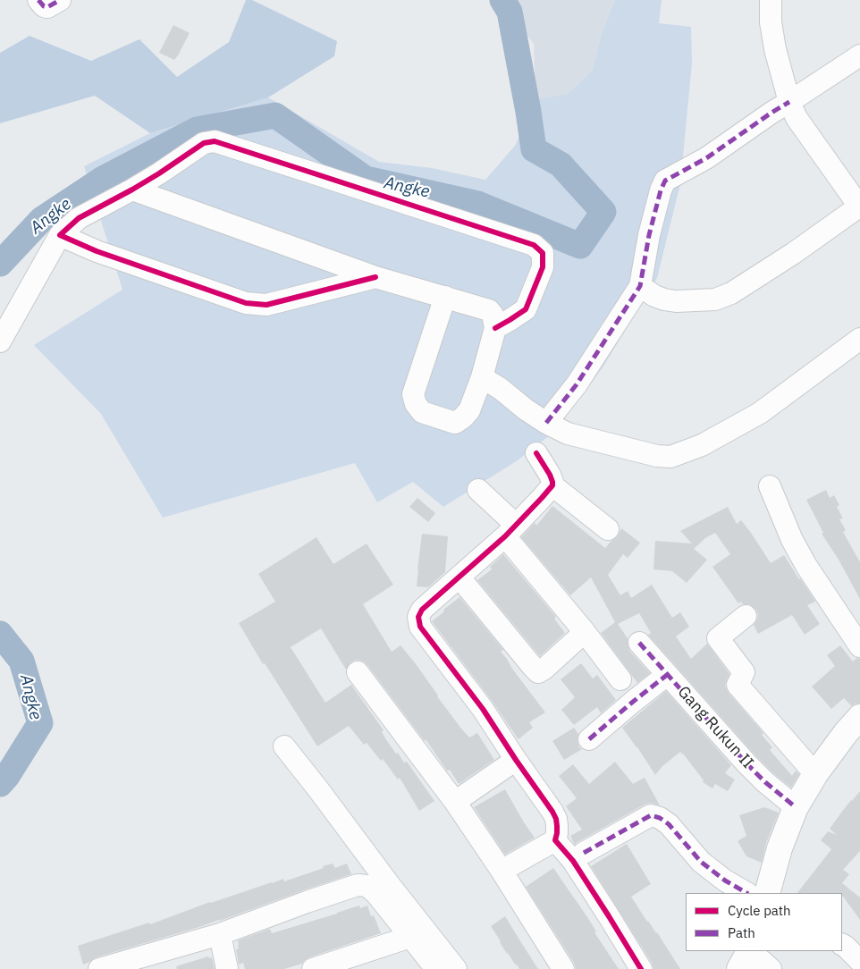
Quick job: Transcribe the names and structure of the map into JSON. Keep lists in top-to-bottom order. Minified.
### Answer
{"streets":{"street":["Gang Rukun II"]},"water":["Angke"],"legend":["Cycle path","Path"]}
